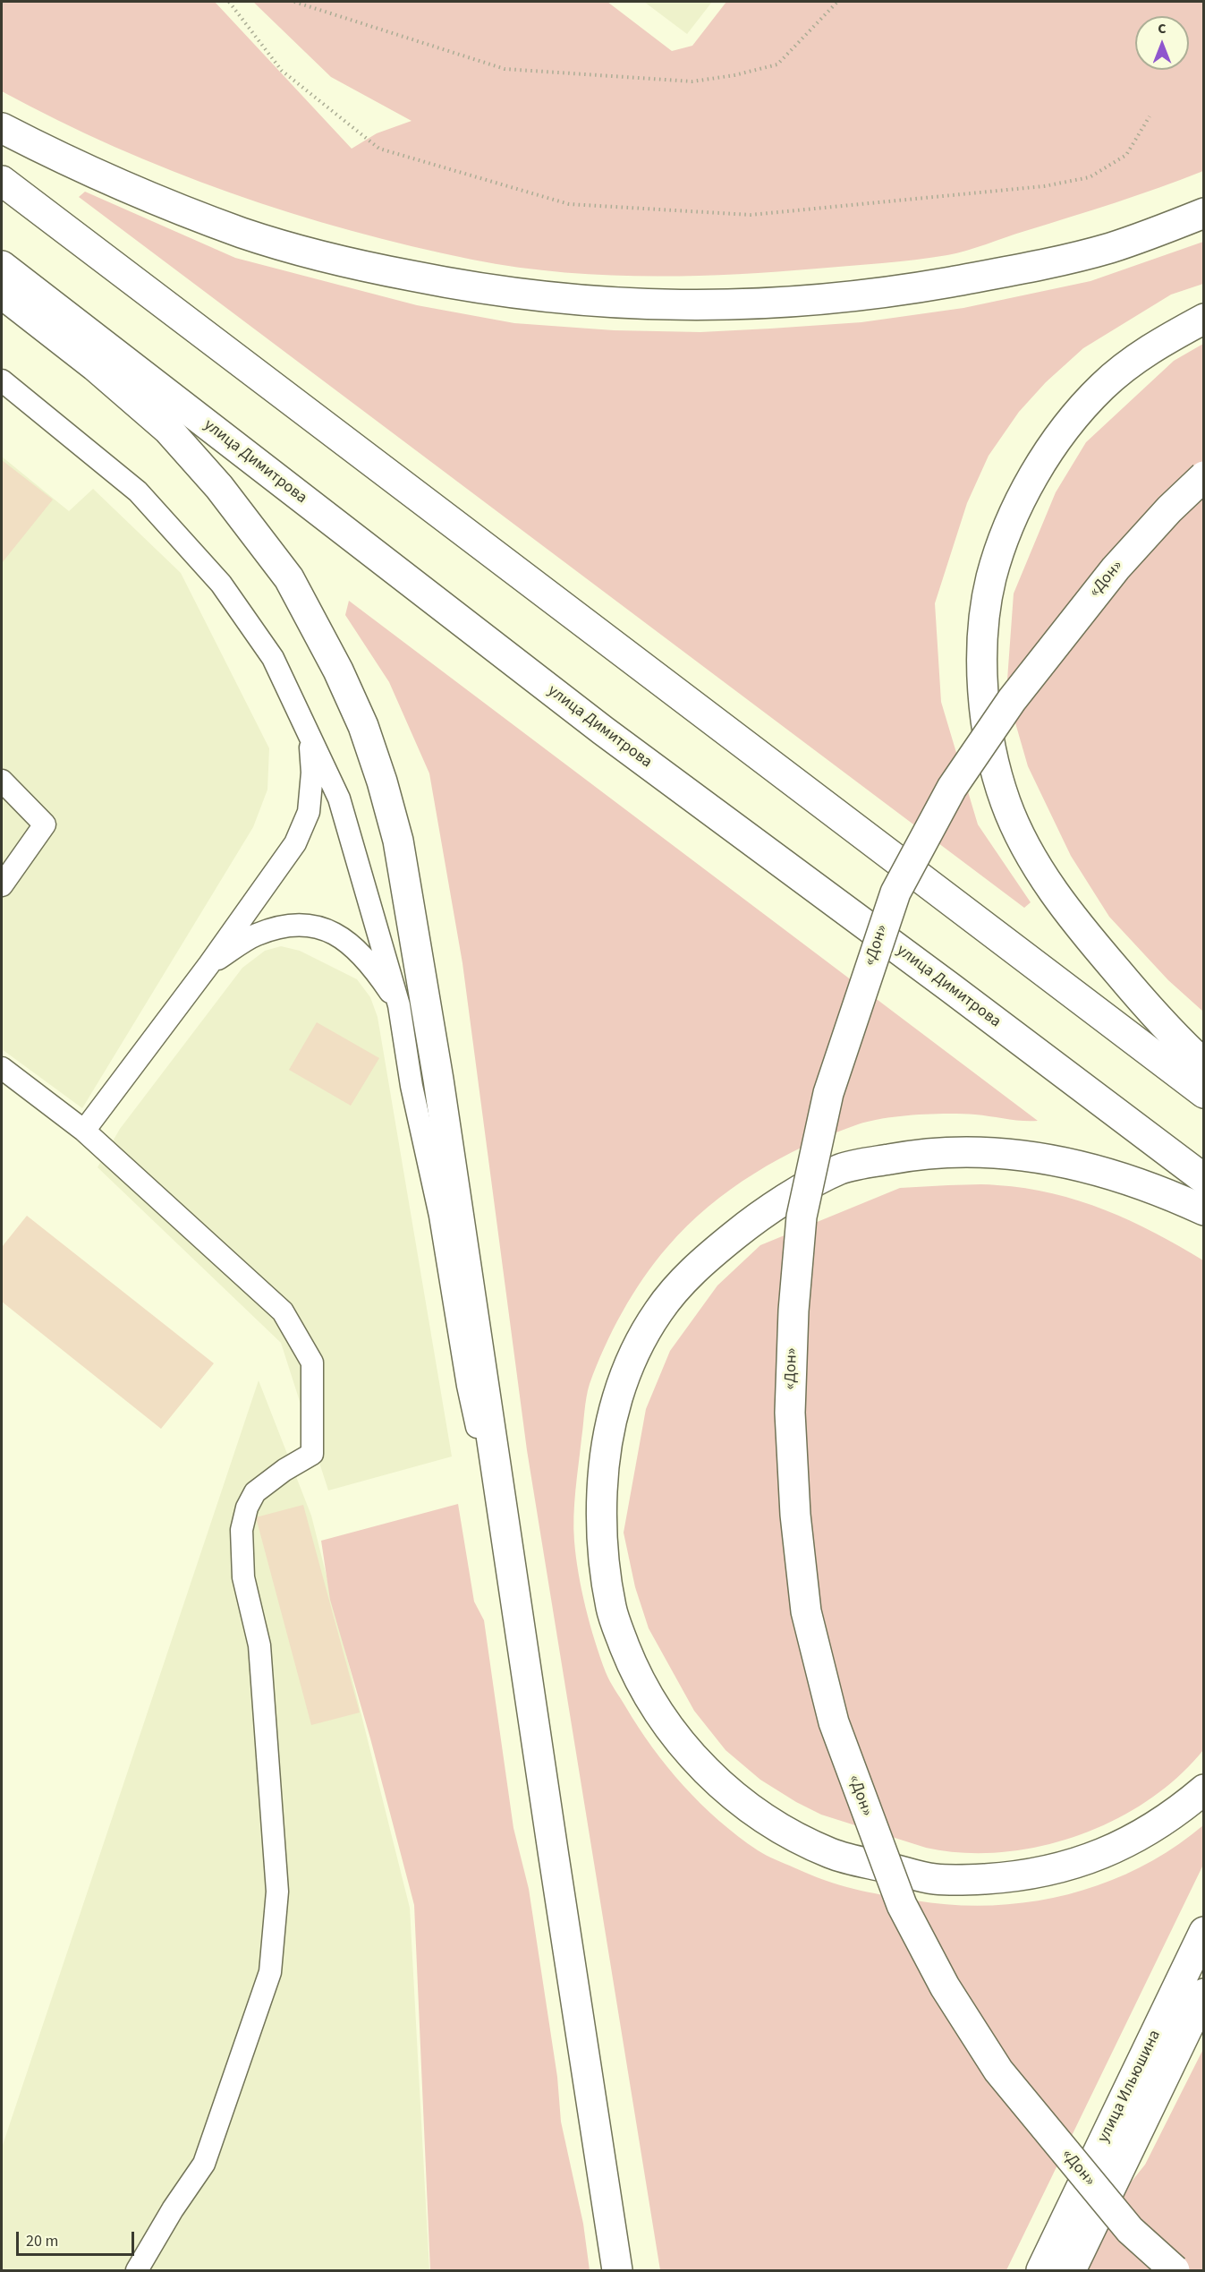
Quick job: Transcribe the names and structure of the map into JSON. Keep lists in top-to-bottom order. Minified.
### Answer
{"streets":{"main road":["улица Димитрова","«Дон»","улица Ильюшина"]},"scale_bar":"20 m","north":"top"}
